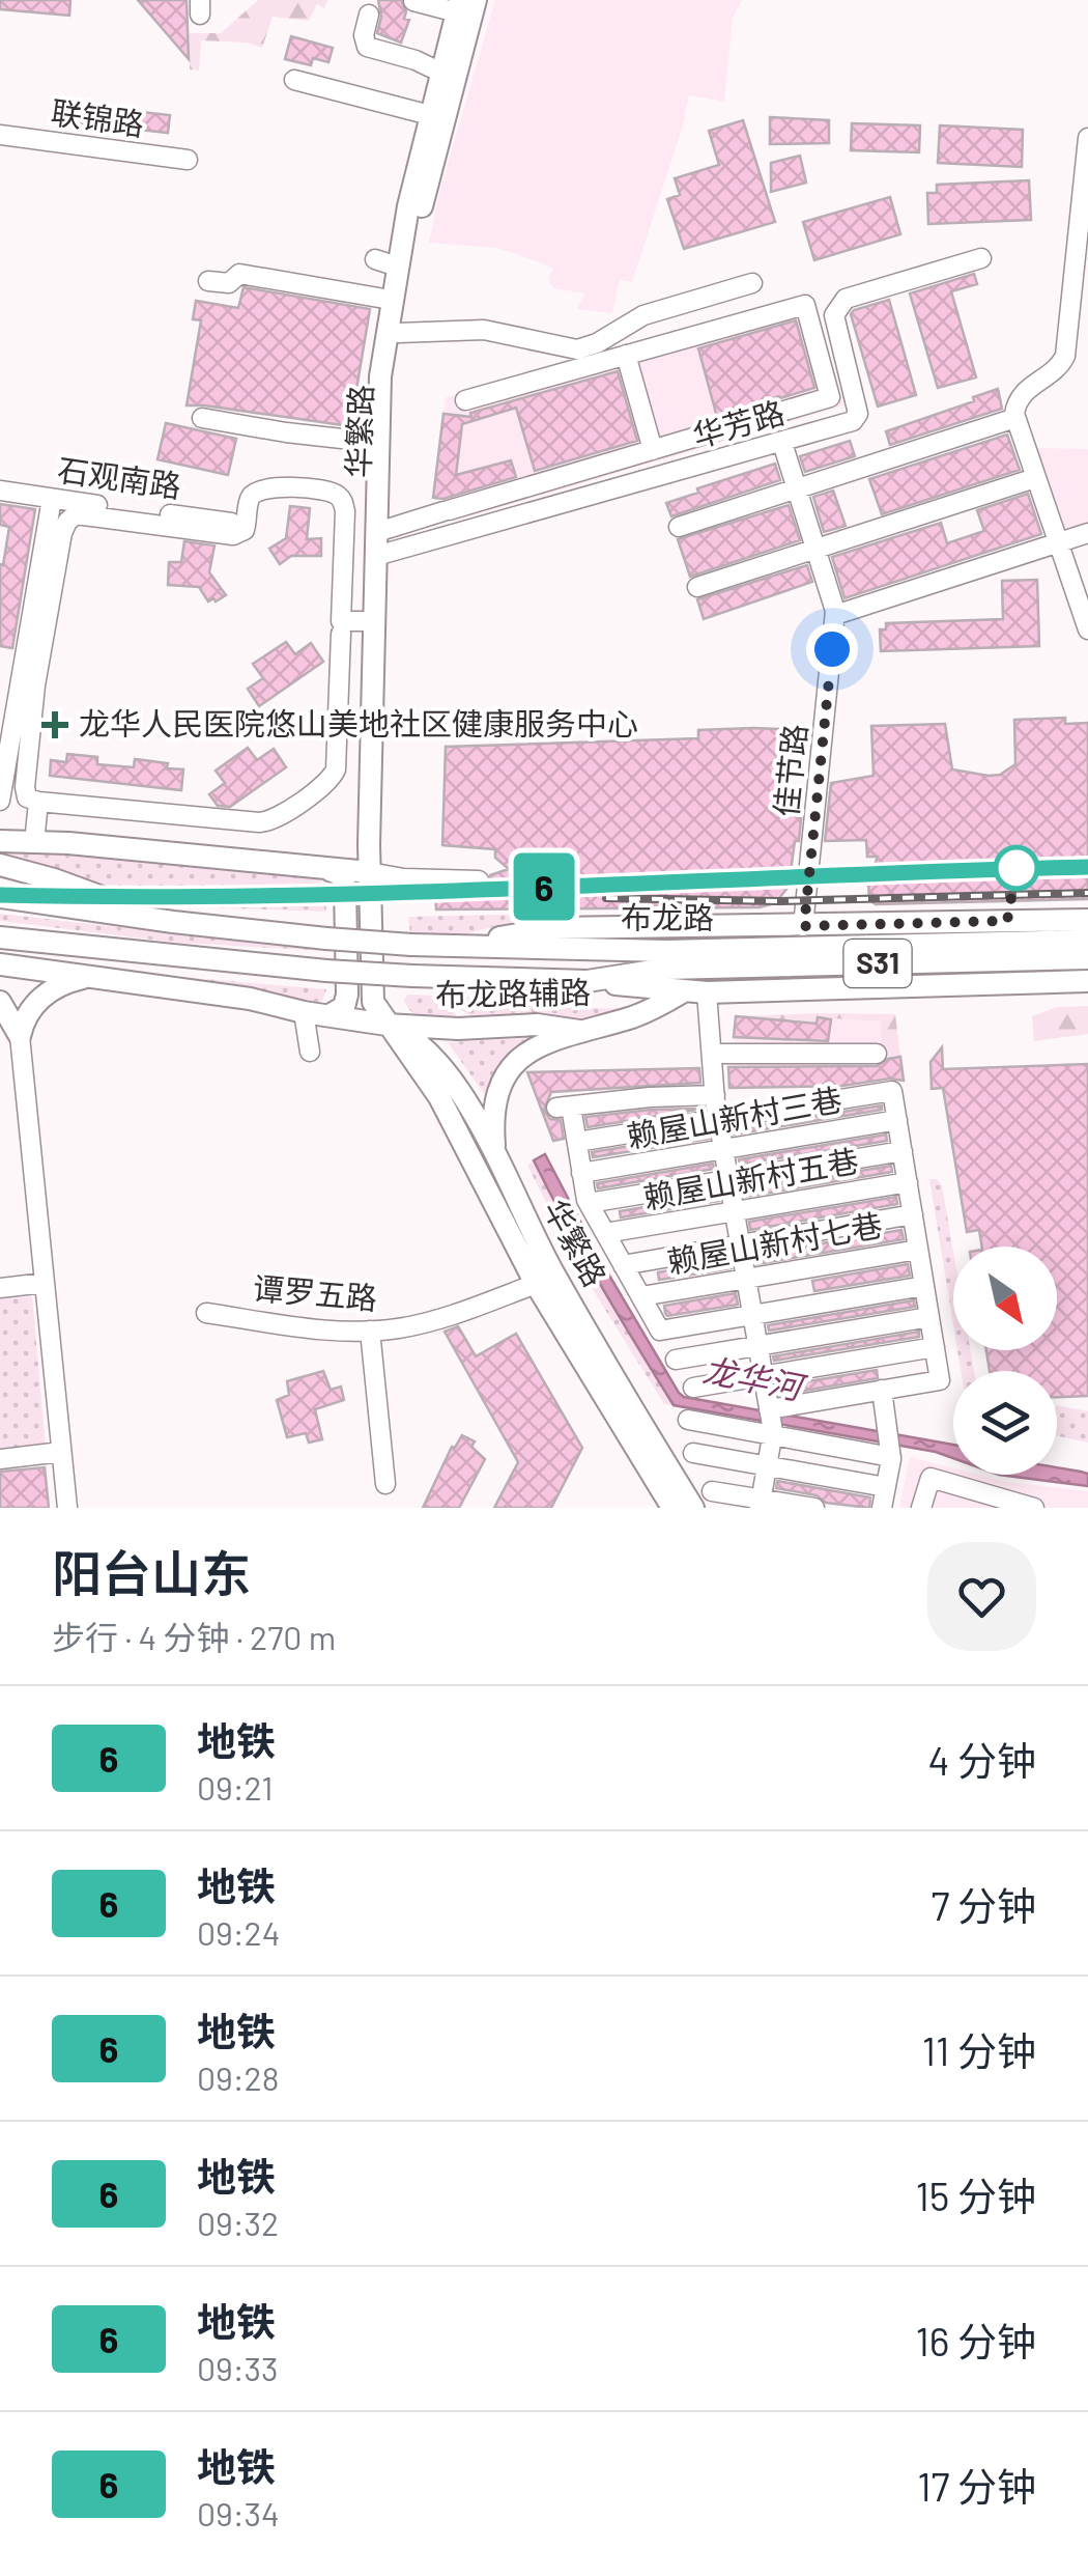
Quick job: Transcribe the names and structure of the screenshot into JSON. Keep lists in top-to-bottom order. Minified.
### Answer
{"streets":{"main road":["华繁路","布龙路","S31","布龙路辅路"],"street":["联锦路","华芳路","石观南路","佳节路","赖屋山新村三巷","赖屋山新村五巷","赖屋山新村七巷","谭罗五路"]},"crossings":[["华芳路","华繁路"],["华芳路","佳节路"],["华繁路","布龙路辅路"],["华繁路","谭罗五路"],["佳节路","布龙路辅路"],["布龙路","布龙路辅路"]],"water":["龙华河"],"places":{"health":["龙华人民医院悠山美地社区健康服务中心"]},"lines":["metro line 6"],"north":"bottom right","page":{"on_map":"6","heading":["阳台山东","步行 · 4 分钟 · 270 m"],"list":[{"mark":"6","name":"地铁","note":"09:21","value":"4 分钟"},{"mark":"6","name":"地铁","note":"09:24","value":"7 分钟"},{"mark":"6","name":"地铁","note":"09:28","value":"11 分钟"},{"mark":"6","name":"地铁","note":"09:32","value":"15 分钟"},{"mark":"6","name":"地铁","note":"09:33","value":"16 分钟"},{"mark":"6","name":"地铁","note":"09:34","value":"17 分钟"}]}}
